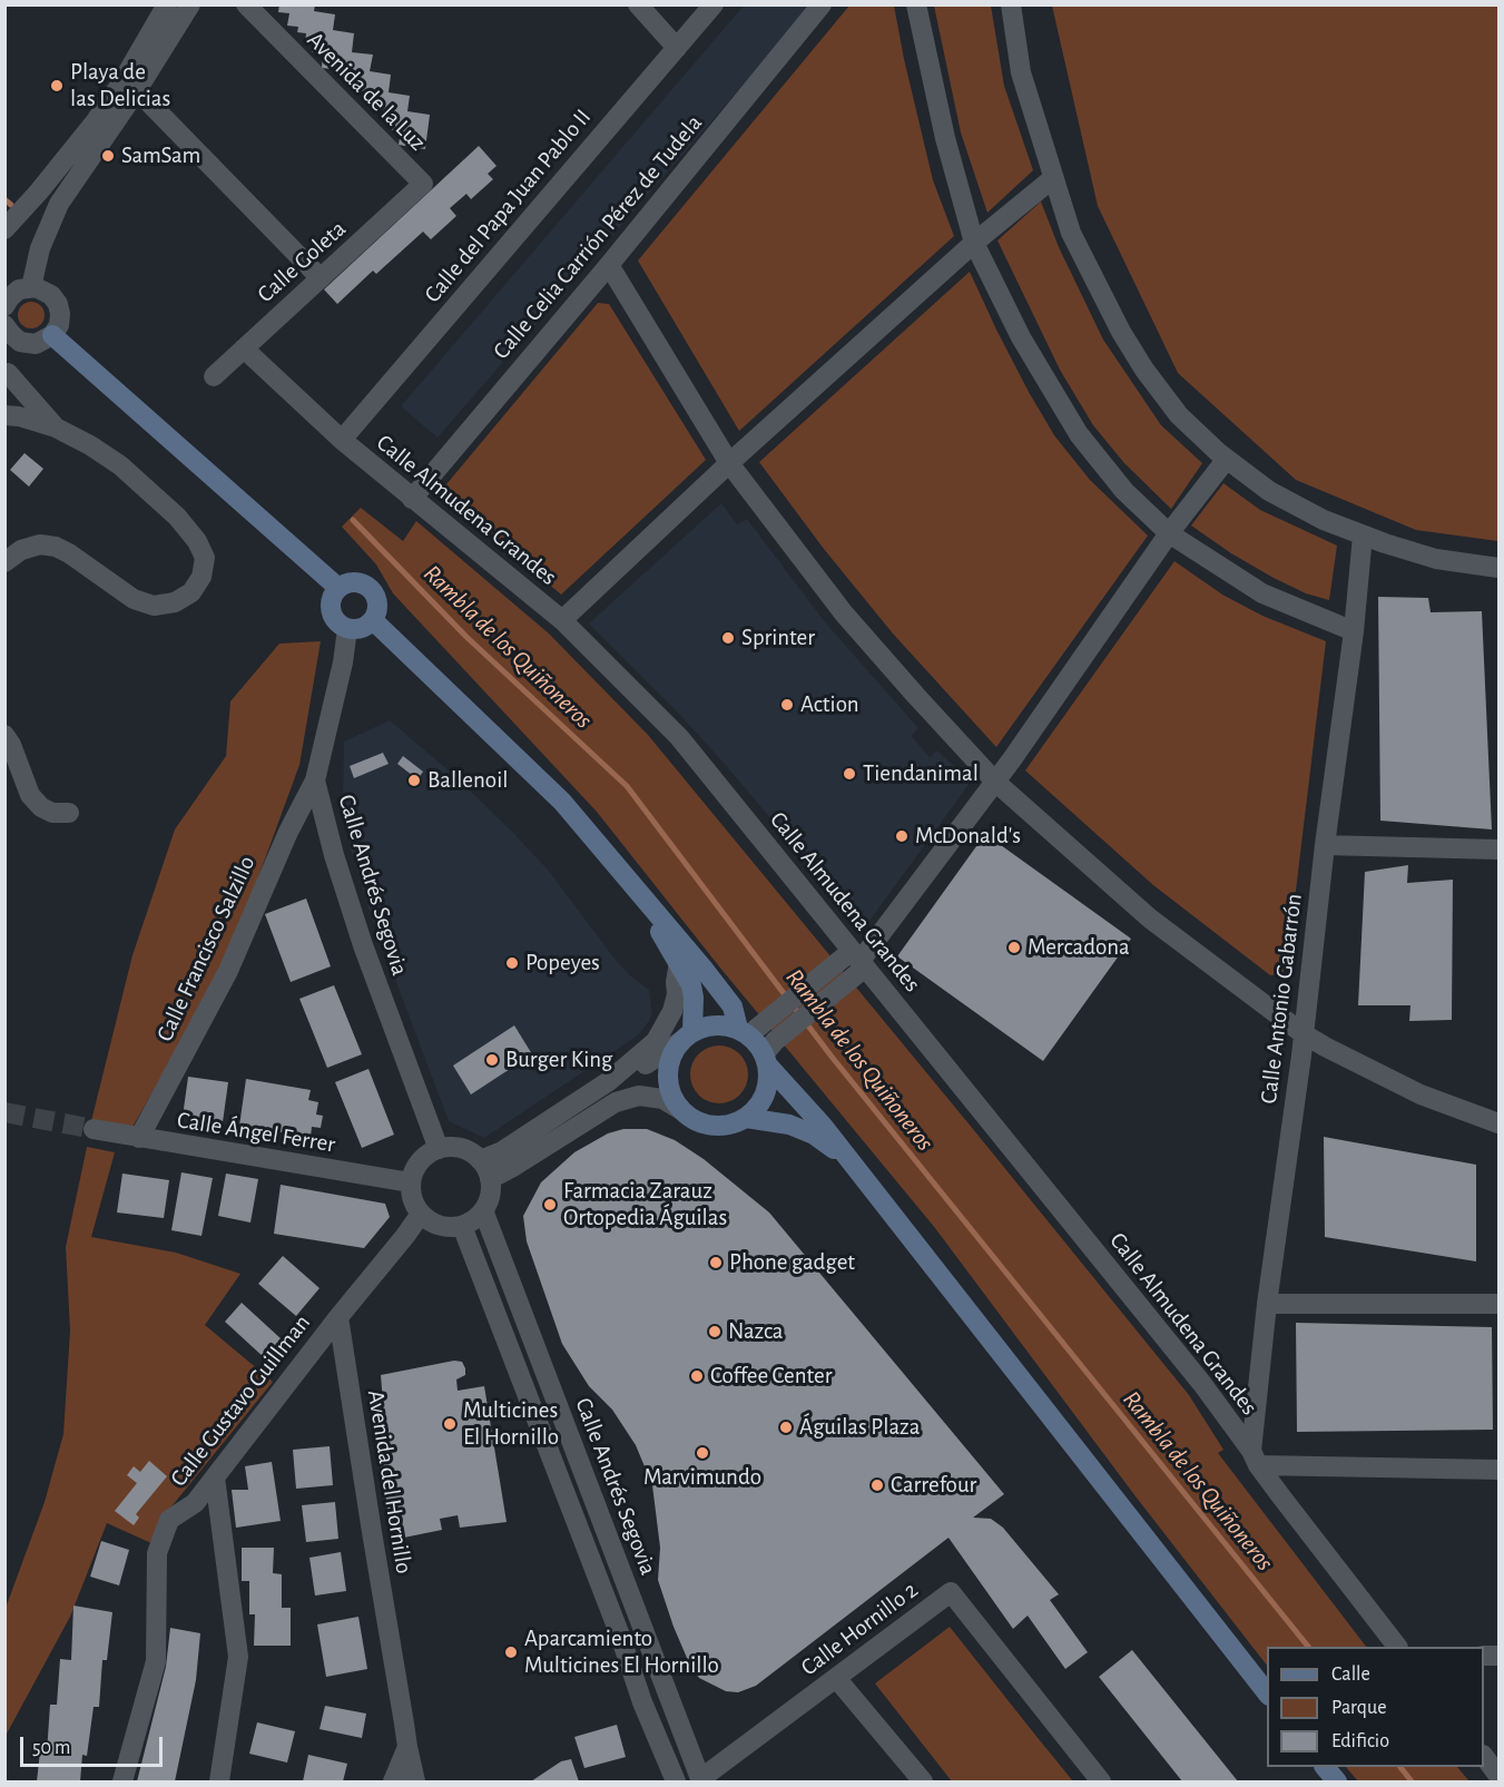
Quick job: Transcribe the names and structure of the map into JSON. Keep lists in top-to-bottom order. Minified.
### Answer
{"streets":{"street":["Avenida de la Luz","Calle del Papa Juan Pablo II","Calle Celia Carrión Pérez de Tudela","Calle Goleta","Calle Almudena Grandes","Calle Andrés Segovia","Calle Francisco Salzillo","Calle Antonio Gabarrón","Calle Ángel Ferrer","Calle Gustavo Guillman","Avenida del Hornillo","Calle Hornillo 2"]},"crossings":[["Avenida de la Luz","Calle Goleta"],["Calle del Papa Juan Pablo II","Calle Almudena Grandes"],["Calle Celia Carrión Pérez de Tudela","Calle Almudena Grandes"],["Calle Goleta","Calle Almudena Grandes"],["Calle Almudena Grandes","Calle Antonio Gabarrón"],["Calle Andrés Segovia","Calle Francisco Salzillo"],["Calle Andrés Segovia","Calle Ángel Ferrer"],["Calle Andrés Segovia","Calle Hornillo 2"],["Calle Francisco Salzillo","Calle Ángel Ferrer"],["Calle Gustavo Guillman","Avenida del Hornillo"]],"water":["Rambla de los Quiñoneros"],"places":["Playa de las Delicias","SamSam","Sprinter","Action","Tiendanimal","Ballenoil","McDonald's","Mercadona","Popeyes","Burger King","Farmacia Zarauz Ortopedia Águilas","Phone gadget","Nazca","Coffee Center","Multicines El Hornillo","Águilas Plaza","Marvimundo","Carrefour","Aparcamiento Multicines El Hornillo"],"legend":["Calle","Parque","Edificio"],"scale_bar":"50 m"}
